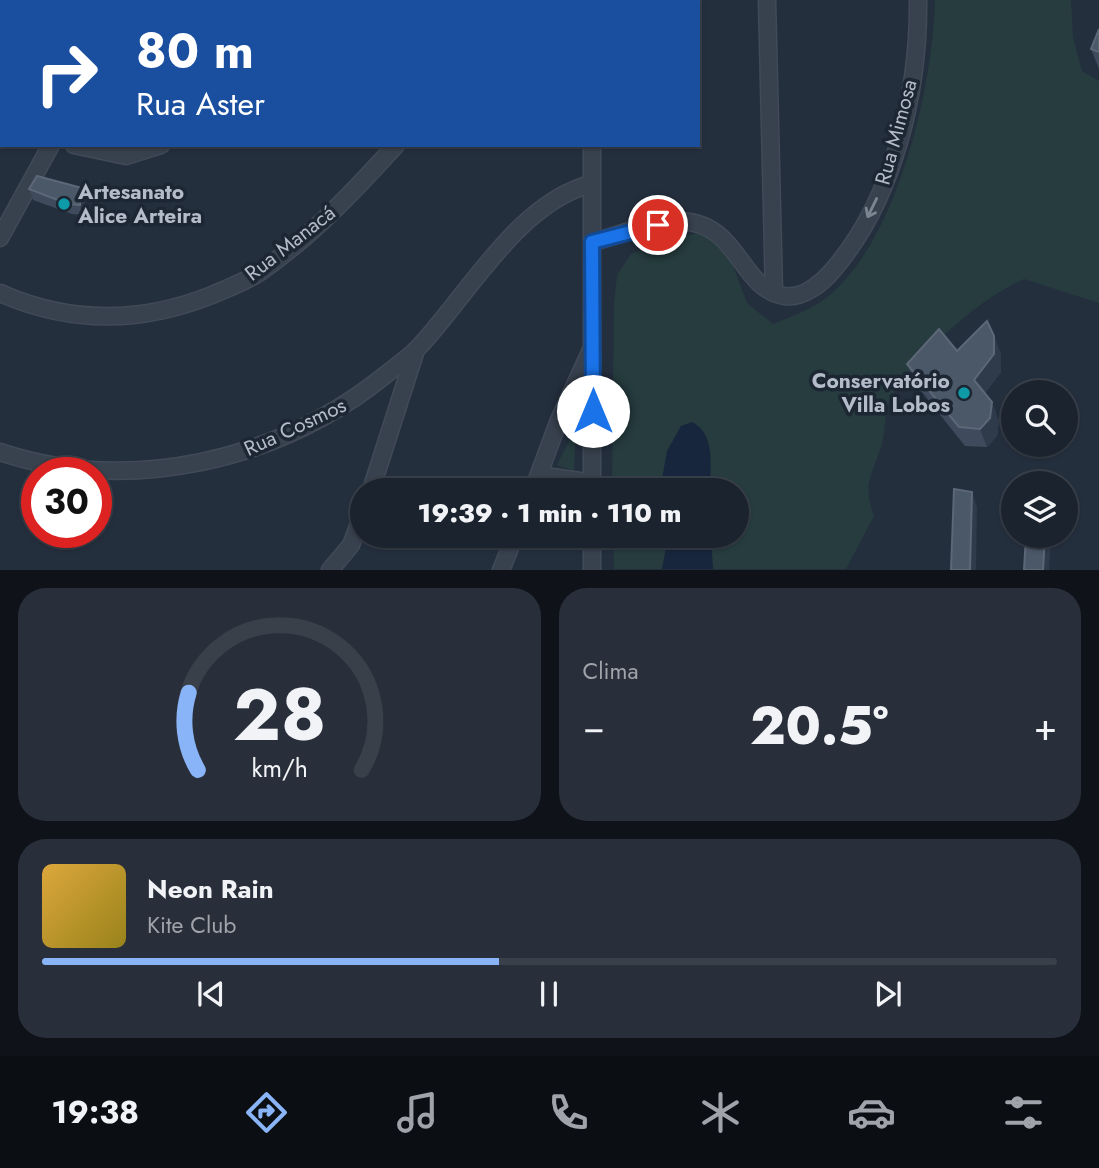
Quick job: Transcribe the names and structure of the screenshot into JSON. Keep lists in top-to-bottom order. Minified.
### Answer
{"streets":{"street":["Rua Mimosa","Rua Manacá","Rua Cosmos"]},"one_way":["Rua Mimosa"],"places":["Artesanato Alice Arteira","Conservatório Villa Lobos"],"page":{"turn":["80 m","Rua Aster"],"limit":"30","trip":"19:39 · 1 min · 110 m","tile":"Clima","heat":["−","20.5°","+"],"song":["Neon Rain","Kite Club"],"tabs":"19:38","gauge":["28","km/h"]}}
